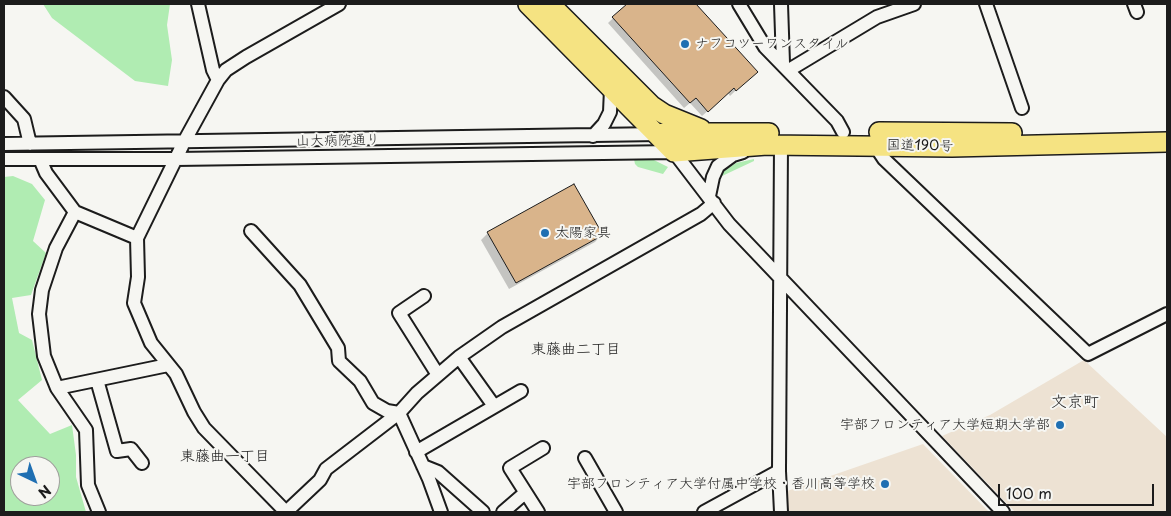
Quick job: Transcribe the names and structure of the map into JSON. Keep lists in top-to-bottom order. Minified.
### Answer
{"streets":{"highway":["国道190号"],"street":["山大病院通り"]},"crossings":[["山大病院通り","国道190号"]],"districts":["東藤曲二丁目","文京町","東藤曲一丁目"],"places":["ナフコツーワンスタイル","太陽家具","宇部フロンティア大学短期大学部","宇部フロンティア大学付属中学校・香川高等学校"],"scale_bar":"100 m","north":"bottom right"}
